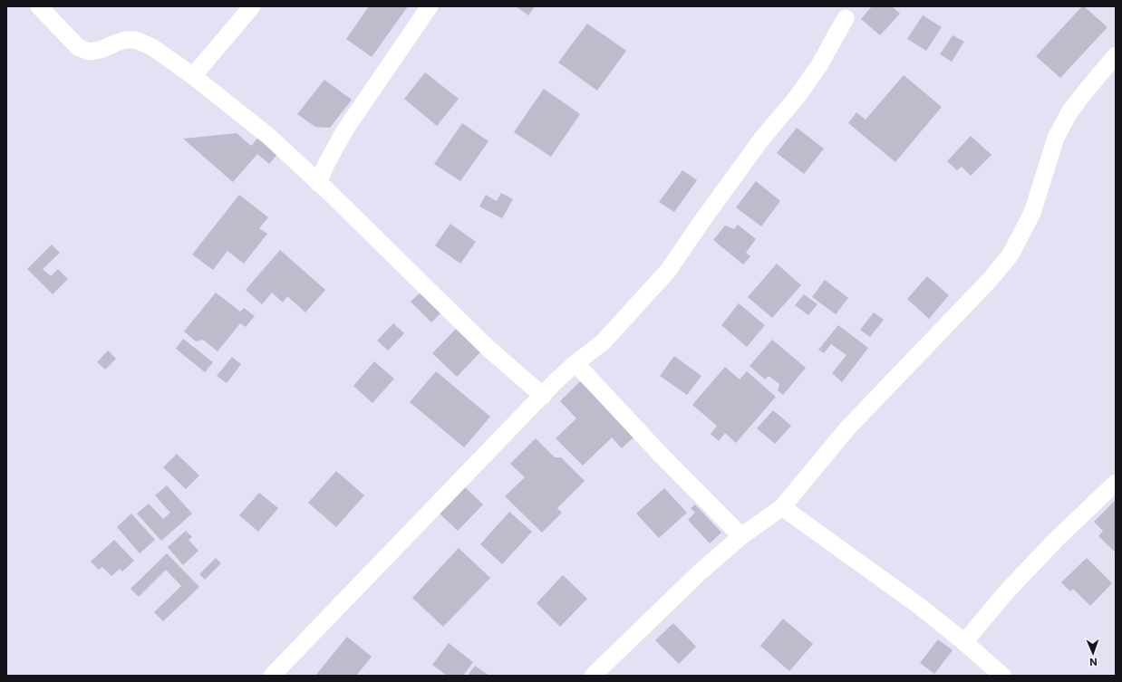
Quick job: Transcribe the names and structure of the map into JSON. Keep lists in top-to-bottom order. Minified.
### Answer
{"north":"bottom"}
